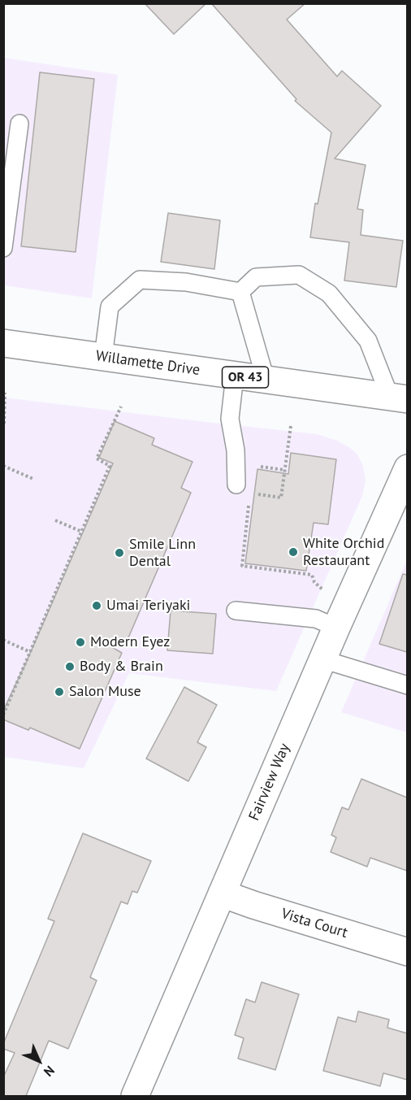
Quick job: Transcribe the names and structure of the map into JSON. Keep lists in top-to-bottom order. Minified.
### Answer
{"streets":{"street":["Willamette Drive","OR 43","Fairview Way","Vista Court"]},"crossings":[["Fairview Way","Vista Court"]],"places":["White Orchid Restaurant","Smile Linn Dental","Umai Teriyaki","Modern Eyez","Body & Brain","Salon Muse"],"north":"bottom right"}
